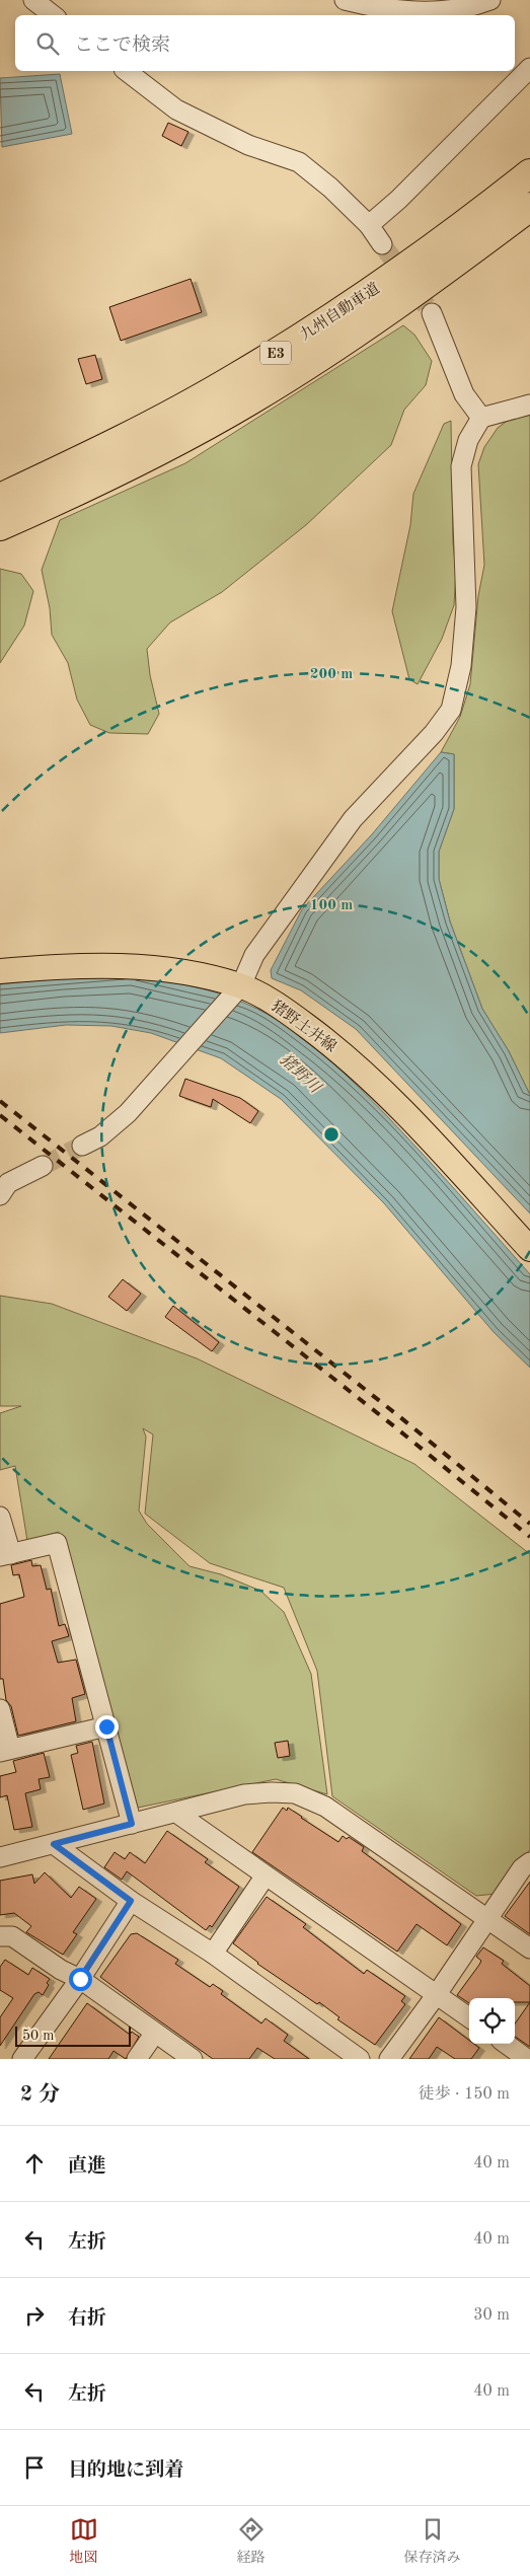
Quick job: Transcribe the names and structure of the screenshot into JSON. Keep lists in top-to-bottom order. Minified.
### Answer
{"streets":{"highway":["九州自動車道","E3"],"main road":["猪野土井線"]},"water":["猪野川"],"scale_bar":"50 m","page":{"search":"ここで検索","scale":"50 m","heading":["2 分","徒歩 · 150 m"],"list":[["直進","40 m"],["左折","40 m"],["右折","30 m"],["左折","40 m"],"目的地に到着"],"nav":["地図","経路","保存済み"]},"rings":["200 m","100 m"]}
